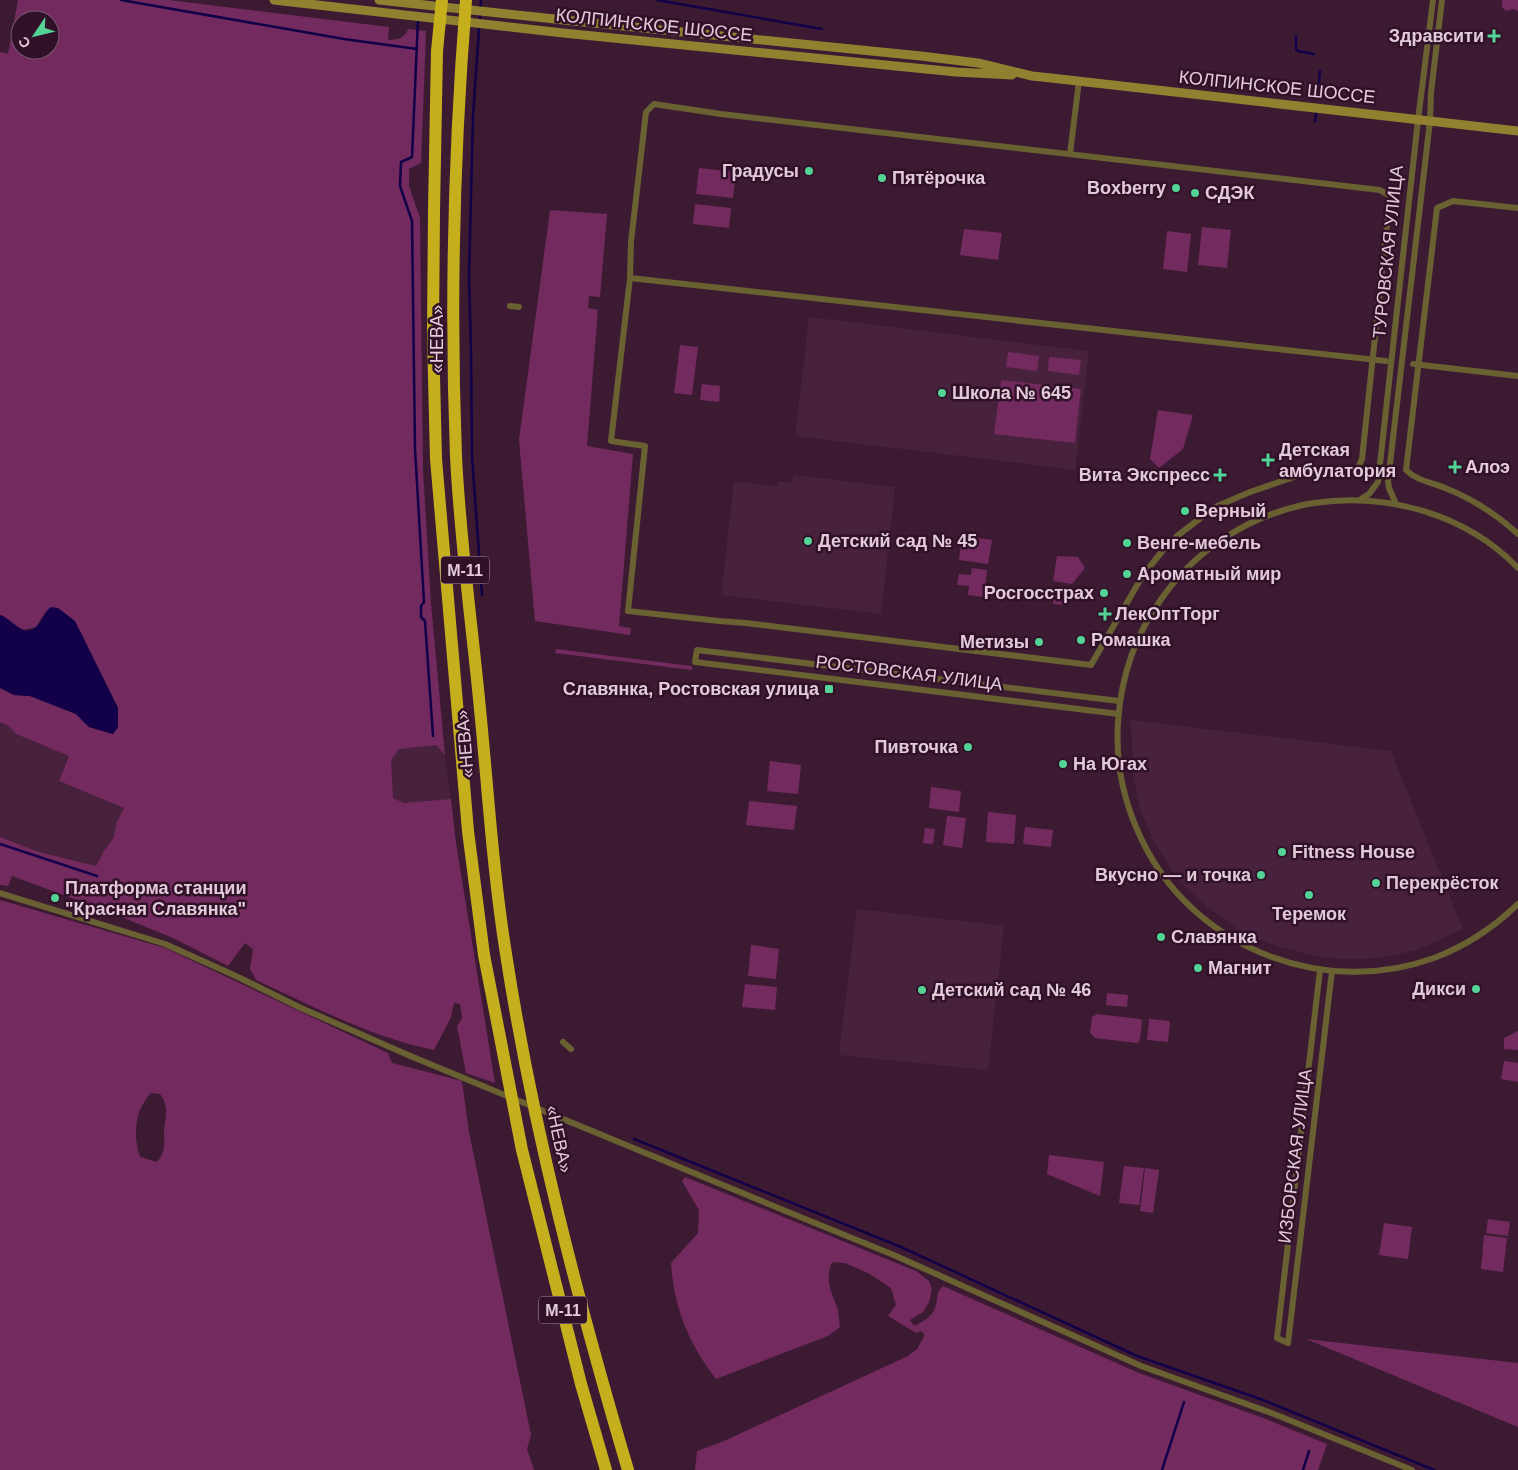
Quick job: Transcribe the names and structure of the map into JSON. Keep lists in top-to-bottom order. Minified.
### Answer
{"streets":{"highway":["«НЕВА»","М-11"],"main road":["КОЛПИНСКОЕ ШОССЕ"],"street":["ТУРОВСКАЯ УЛИЦА","РОСТОВСКАЯ УЛИЦА","ИЗБОРСКАЯ УЛИЦА"]},"crossings":[["КОЛПИНСКОЕ ШОССЕ","ТУРОВСКАЯ УЛИЦА"]],"places":{"health":["Здравсити","Детская амбулатория","Алоэ","Вита Экспресс","ЛекОптТорг"],"other":["Градусы","Пятёрочка","Boxberry","СДЭК","Школа № 645","Верный","Детский сад № 45","Венге-мебель","Ароматный мир","Росгосстрах","Ромашка","Метизы","Пивточка","На Югах","Fitness House","Вкусно — и точка","Перекрёсток","Теремок","Платформа станции \"Красная Славянка\"","Славянка","Магнит","Дикси","Детский сад № 46"],"transit":["Славянка, Ростовская улица"]},"north":"bottom left"}
